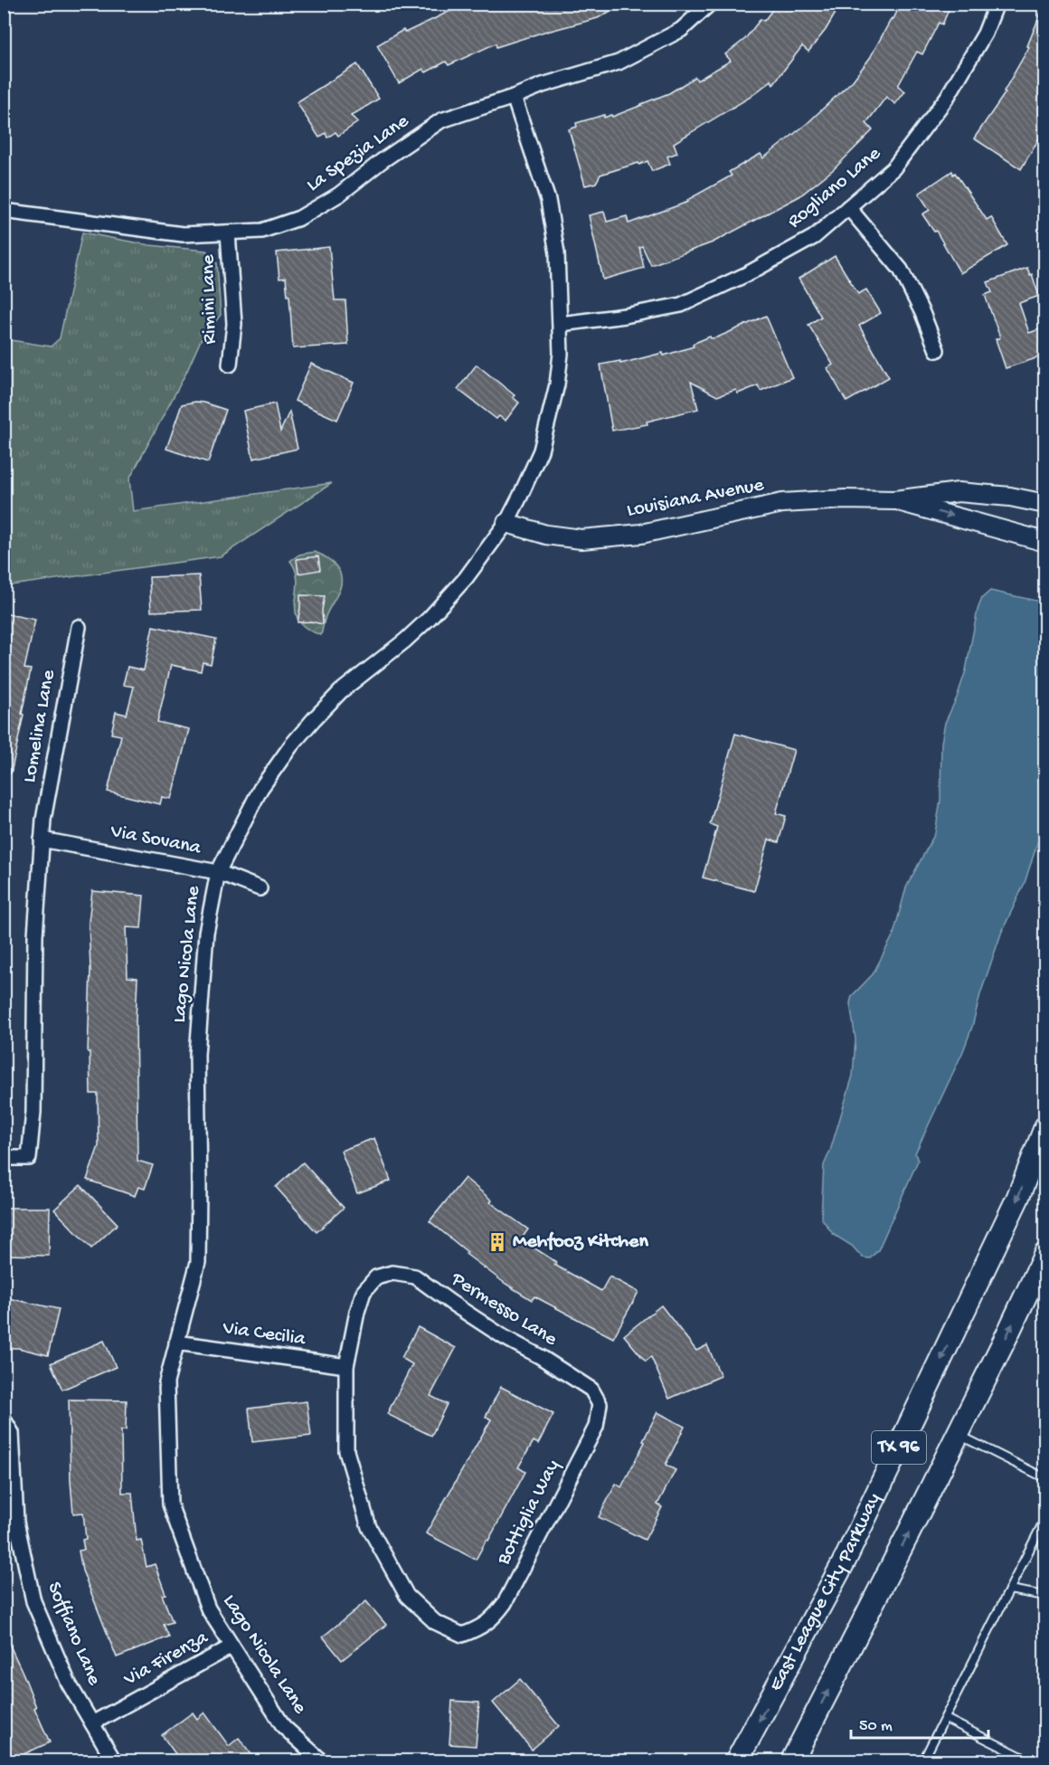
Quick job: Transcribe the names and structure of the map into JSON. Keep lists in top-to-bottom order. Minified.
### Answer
{"streets":{"main road":["TX 96","East League City Parkway"],"street":["La Spezia Lane","Rogliano Lane","Rimini Lane","Louisiana Avenue","Lomelina Lane","Via Sovana","Lago Nicola Lane","Permesso Lane","Via Cecilia","Bottiglia Way","Soffiano Lane","Via Firenza"]},"crossings":[["La Spezia Lane","Rimini Lane"],["La Spezia Lane","Lago Nicola Lane"],["Rogliano Lane","Lago Nicola Lane"],["Louisiana Avenue","Lago Nicola Lane"],["Lomelina Lane","Via Sovana"],["Via Sovana","Lago Nicola Lane"],["Lago Nicola Lane","Via Cecilia"],["Lago Nicola Lane","Via Firenza"],["Permesso Lane","Via Cecilia"],["Permesso Lane","Bottiglia Way"],["Via Cecilia","Bottiglia Way"],["Soffiano Lane","Via Firenza"]],"places":{"building":["Mehfooz Kitchen"]},"scale_bar":"50 m"}
